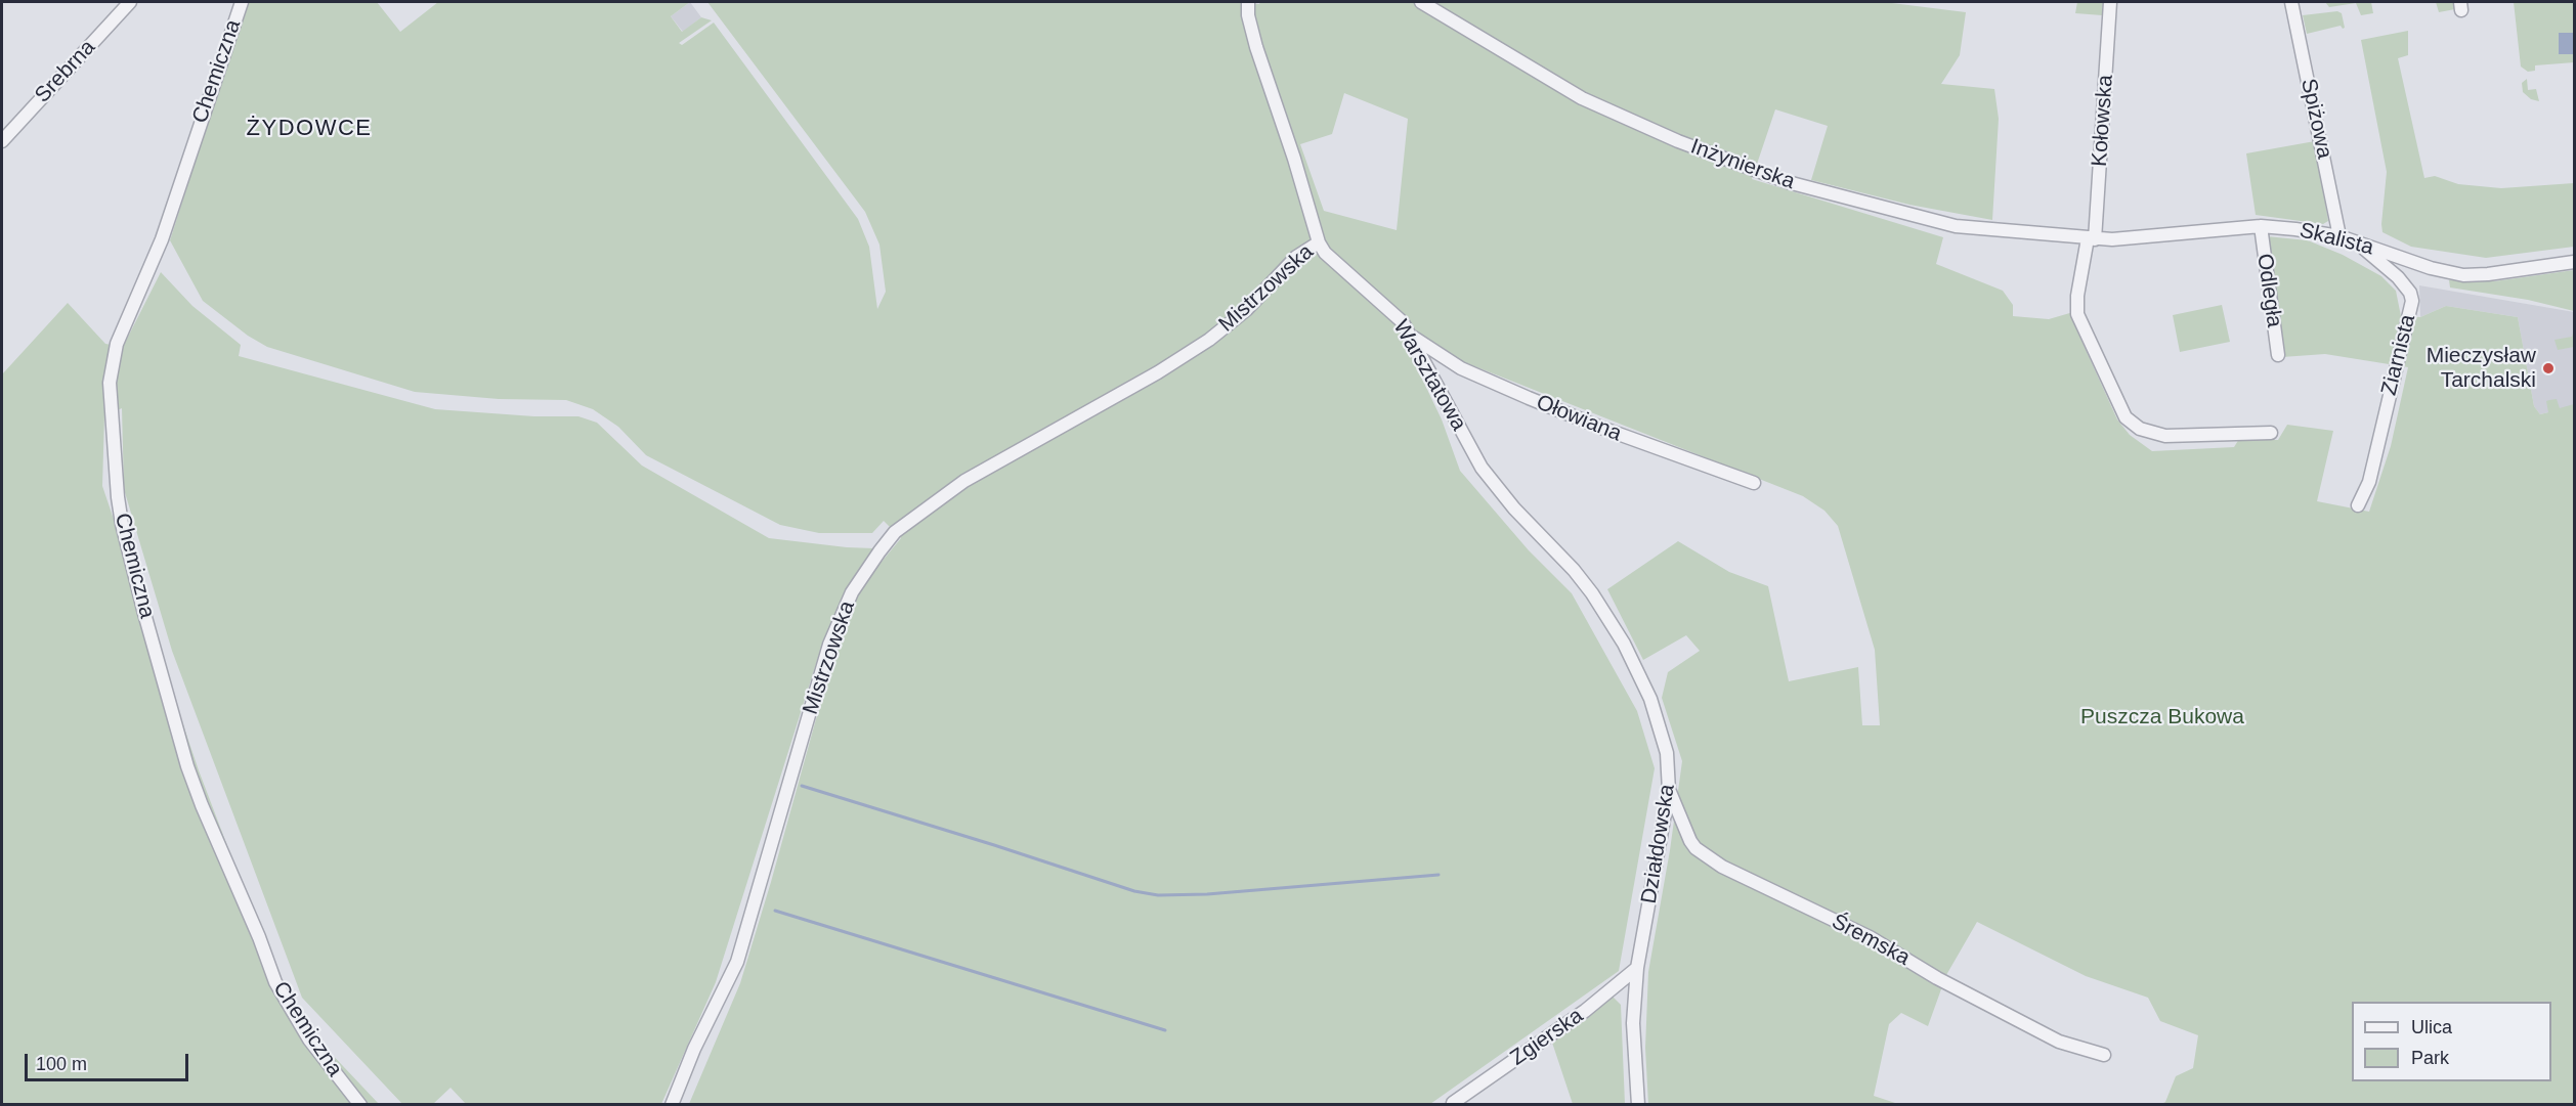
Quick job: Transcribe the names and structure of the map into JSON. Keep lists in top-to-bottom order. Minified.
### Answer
{"streets":{"street":["Srebrna","Chemiczna","Spiżowa","Kołowska","Inżynierska","Skalista","Mistrzowska","Odległa","Ziarnista","Warsztatowa","Ołowiana","Działdowska","Śremska","Zgierska"]},"crossings":[["Spiżowa","Skalista"],["Spiżowa","Ziarnista"],["Kołowska","Inżynierska"],["Kołowska","Skalista"],["Inżynierska","Skalista"],["Skalista","Odległa"],["Skalista","Ziarnista"],["Mistrzowska","Warsztatowa"],["Warsztatowa","Ołowiana"],["Warsztatowa","Działdowska"],["Działdowska","Śremska"],["Działdowska","Zgierska"]],"districts":["ŻYDOWCE"],"parks":["Puszcza Bukowa"],"places":["Mieczysław Tarchalski"],"legend":["Ulica","Park"],"scale_bar":"100 m"}
